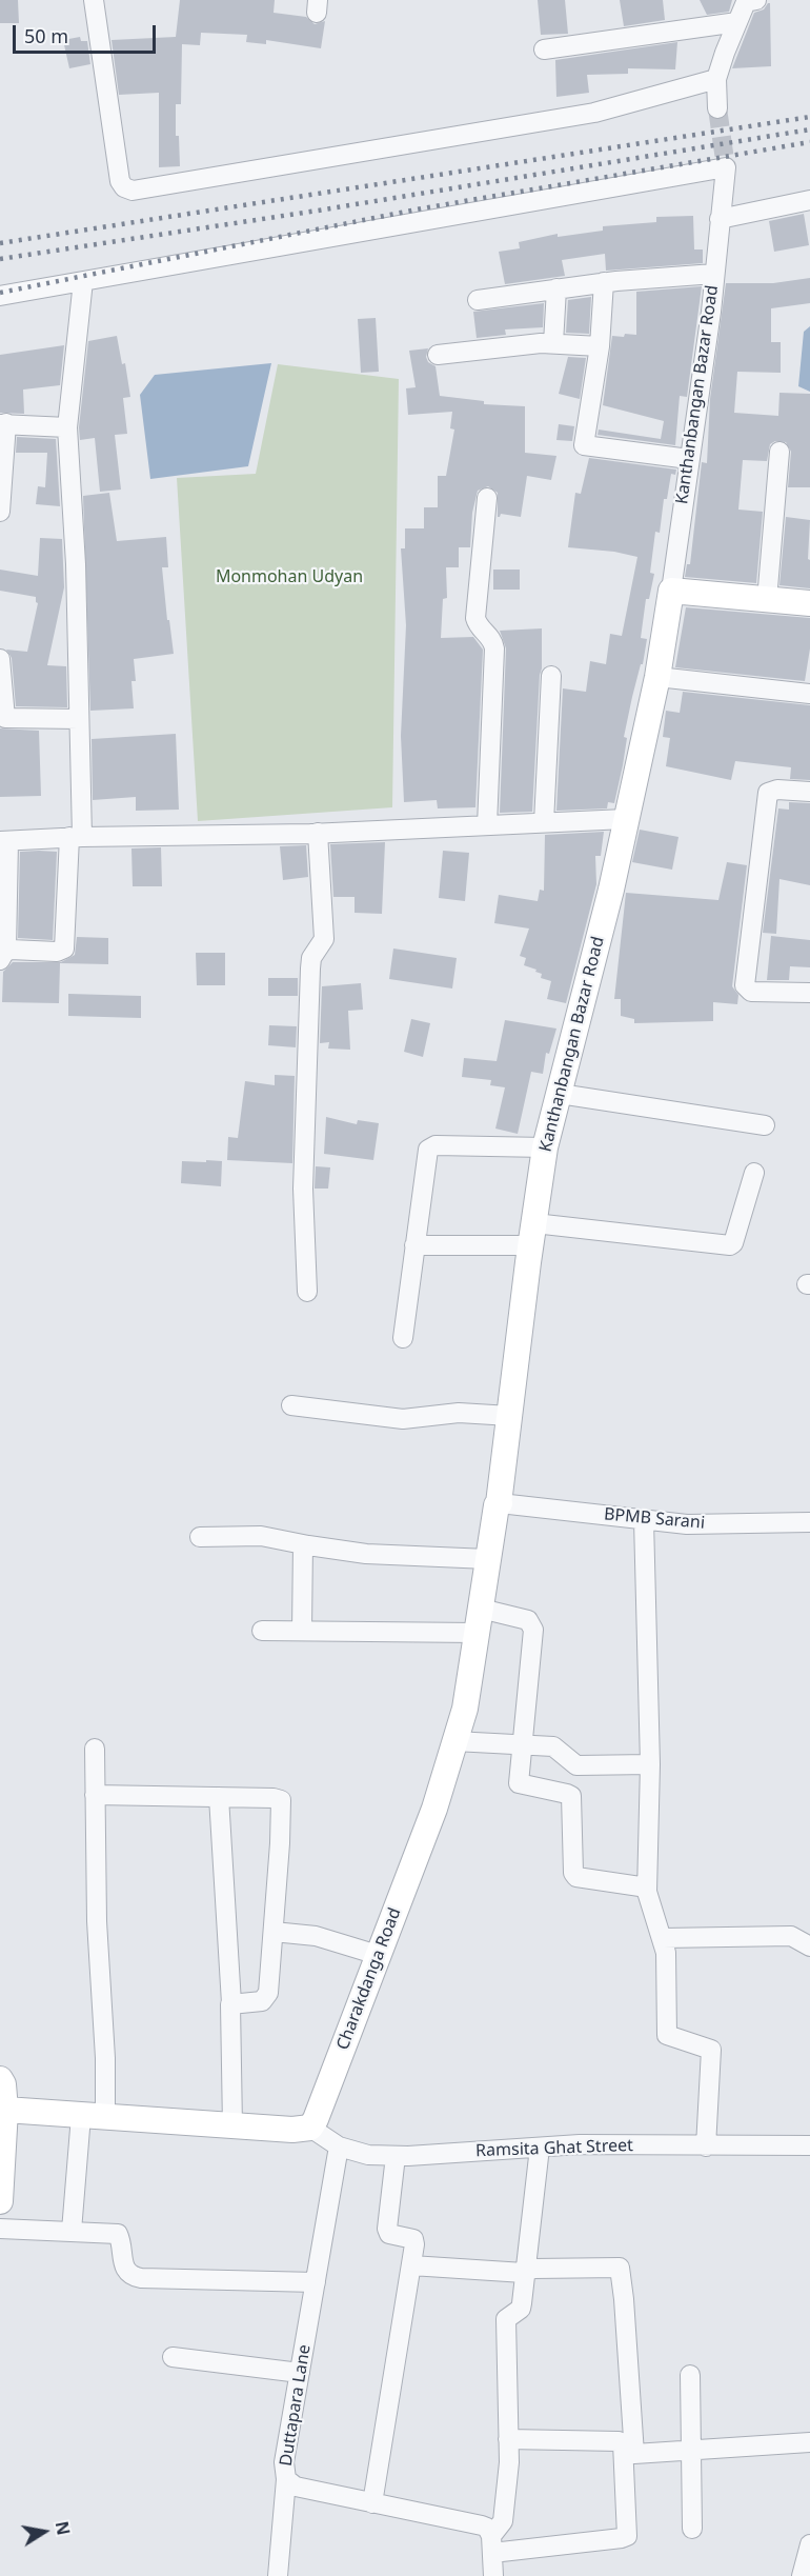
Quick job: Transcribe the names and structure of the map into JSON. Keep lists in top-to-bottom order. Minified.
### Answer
{"streets":{"street":["Kanthanbangan Bazar Road","BPMB Sarani","Charakdanga Road","Ramsita Ghat Street","Duttapara Lane"]},"crossings":[["Kanthanbangan Bazar Road","BPMB Sarani"],["Kanthanbangan Bazar Road","Charakdanga Road"],["BPMB Sarani","Charakdanga Road"],["Ramsita Ghat Street","Duttapara Lane"]],"parks":["Monmohan Udyan"],"scale_bar":"50 m","north":"right"}
